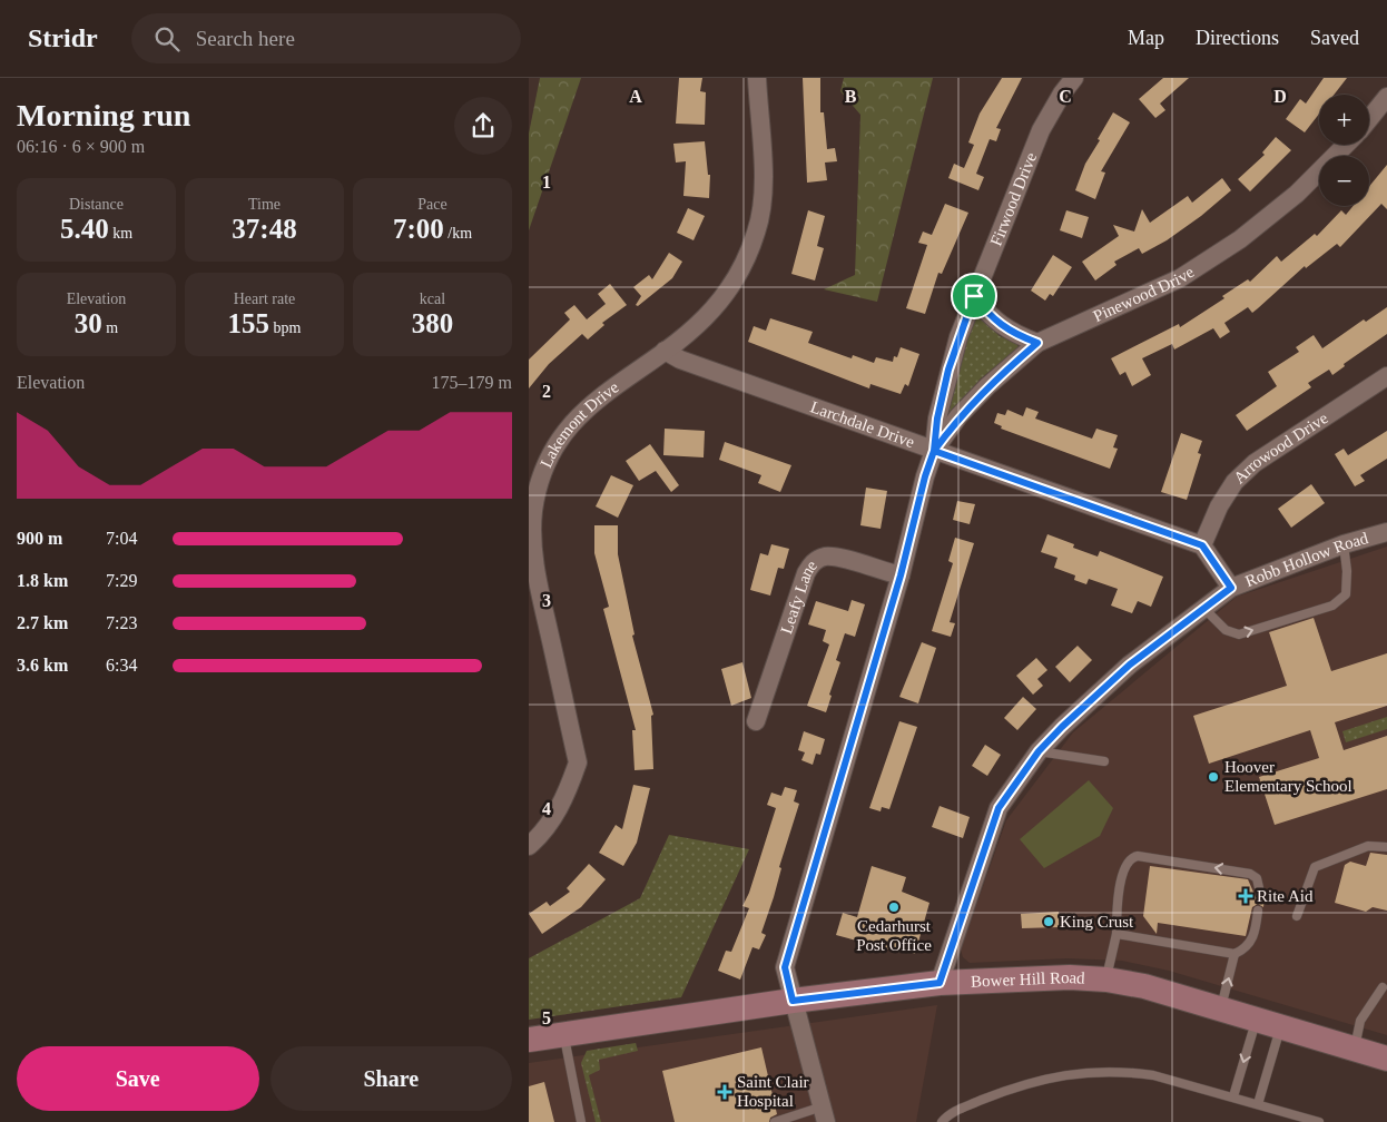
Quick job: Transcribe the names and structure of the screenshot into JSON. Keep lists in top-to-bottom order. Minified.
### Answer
{"streets":{"main road":["Bower Hill Road"],"street":["Firwood Drive","Pinewood Drive","Larchdale Drive","Lakemont Drive","Arrowood Drive","Robb Hollow Road","Leafy Lane"]},"crossings":[["Firwood Drive","Pinewood Drive"],["Firwood Drive","Larchdale Drive"],["Firwood Drive","Leafy Lane"],["Firwood Drive","Bower Hill Road"],["Pinewood Drive","Larchdale Drive"],["Larchdale Drive","Lakemont Drive"],["Larchdale Drive","Arrowood Drive"],["Robb Hollow Road","Bower Hill Road"]],"places":{"other":["Hoover Elementary School","Cedarhurst Post Office","King Crust"],"health":["Rite Aid","Saint Clair Hospital"]},"page":{"header":"Stridr","search":"Search here","nav":["Map","Directions","Saved"],"heading":["Morning run","06:16 · 6 × 900 m"],"map_buttons":["+","−"],"stats":[["Distance","5.40 km"],["Time","37:48"],["Pace","7:00 /km"],["Elevation","30 m"],["Heart rate","155 bpm"],["kcal","380"]],"chart":["Elevation","175–179 m"],"list":[{"name":"900 m","note":"7:04"},{"name":"1.8 km","note":"7:29"},{"name":"2.7 km","note":"7:23"},{"name":"3.6 km","note":"6:34"}],"buttons":["Save","Share"]},"grid":{"columns":["A","B","C","D"],"rows":["1","2","3","4","5"]}}
